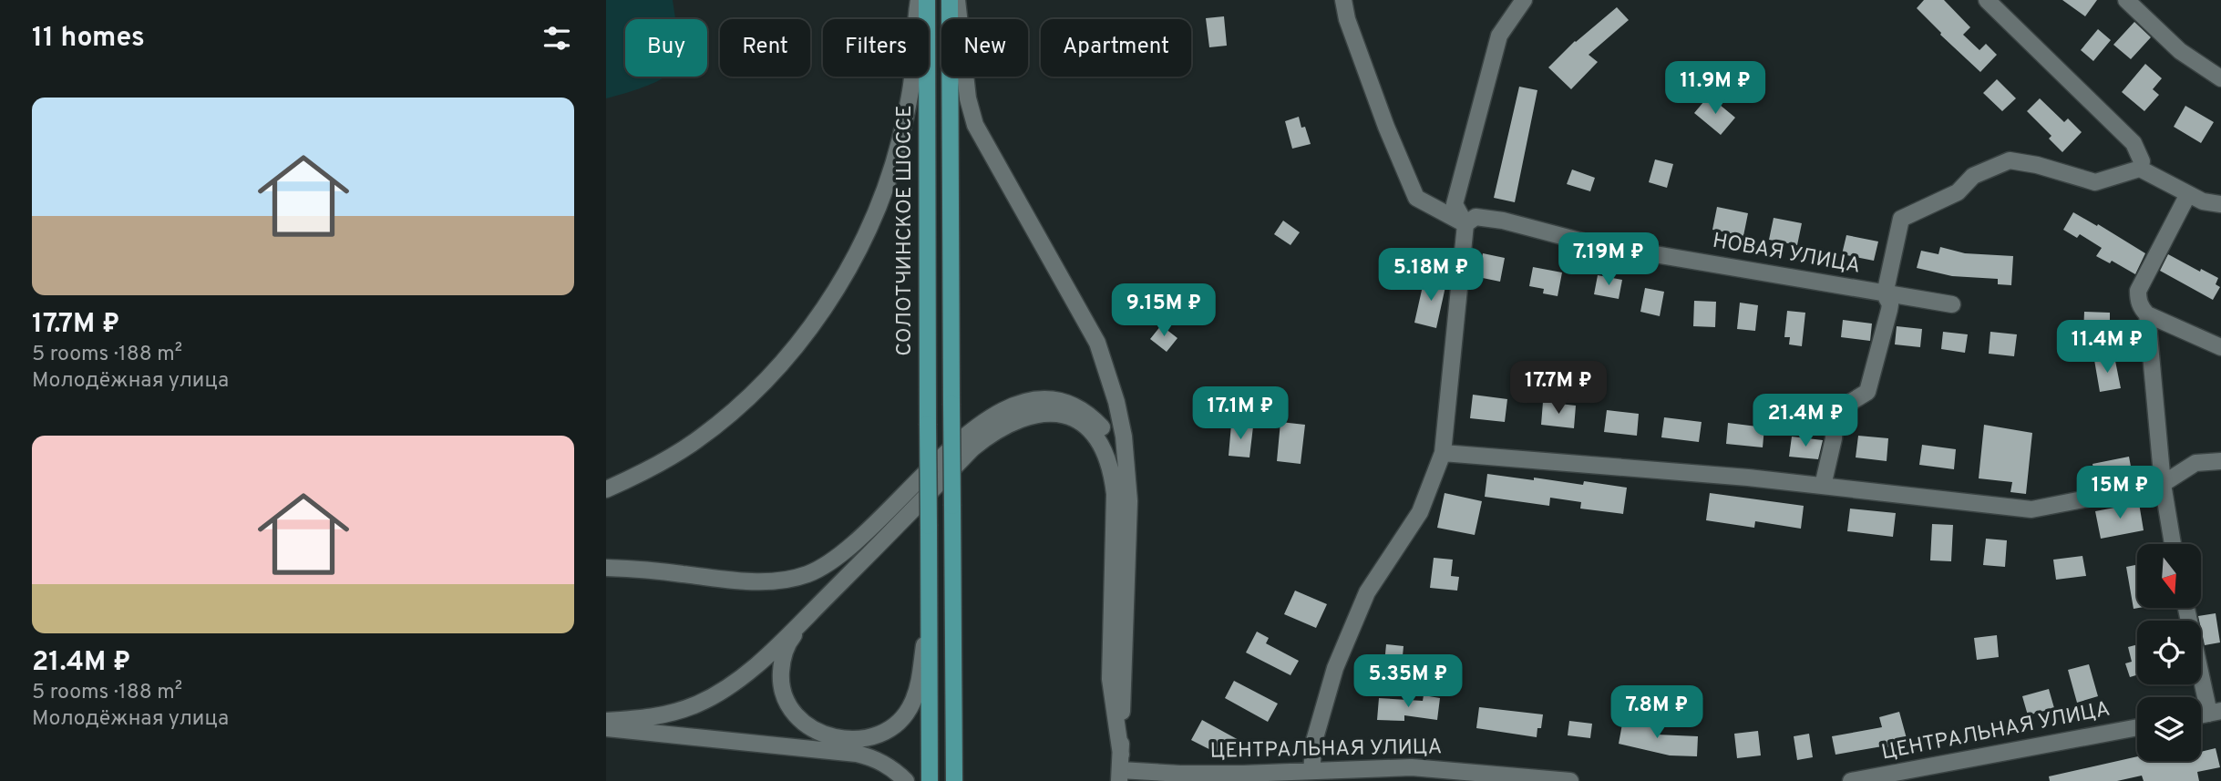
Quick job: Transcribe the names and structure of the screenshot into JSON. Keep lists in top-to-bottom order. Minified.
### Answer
{"streets":{"main road":["СОЛОТЧИНСКОЕ ШОССЕ"],"street":["НОВАЯ УЛИЦА","ЦЕНТРАЛЬНАЯ УЛИЦА"]},"north":"bottom","page":{"heading":"11 homes","chip":["Buy","Rent","Filters","New","Apartment"],"price":["11.9M ₽","7.19M ₽","5.18M ₽","9.15M ₽","11.4M ₽","17.7M ₽","17.1M ₽","21.4M ₽","15M ₽","5.35M ₽","7.8M ₽"],"list":[{"name":"17.7M ₽","note":"5 rooms · 188 m² · Молодёжная улица"},{"name":"21.4M ₽","note":"5 rooms · 188 m² · Молодёжная улица"}]}}
